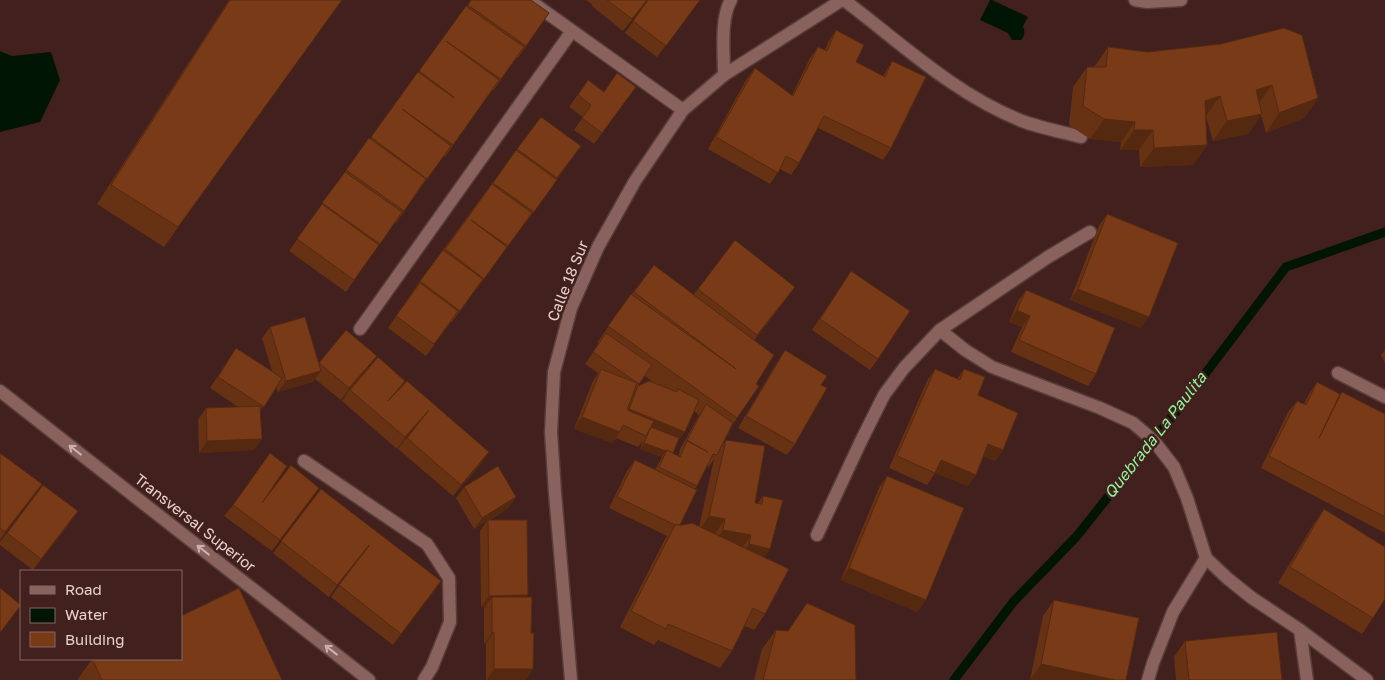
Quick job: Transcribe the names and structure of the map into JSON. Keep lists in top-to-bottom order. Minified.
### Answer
{"streets":{"street":["Calle 18 Sur","Transversal Superior"]},"one_way":["Transversal Superior"],"water":["Quebrada La Paulita"],"legend":["Road","Water","Building"]}
